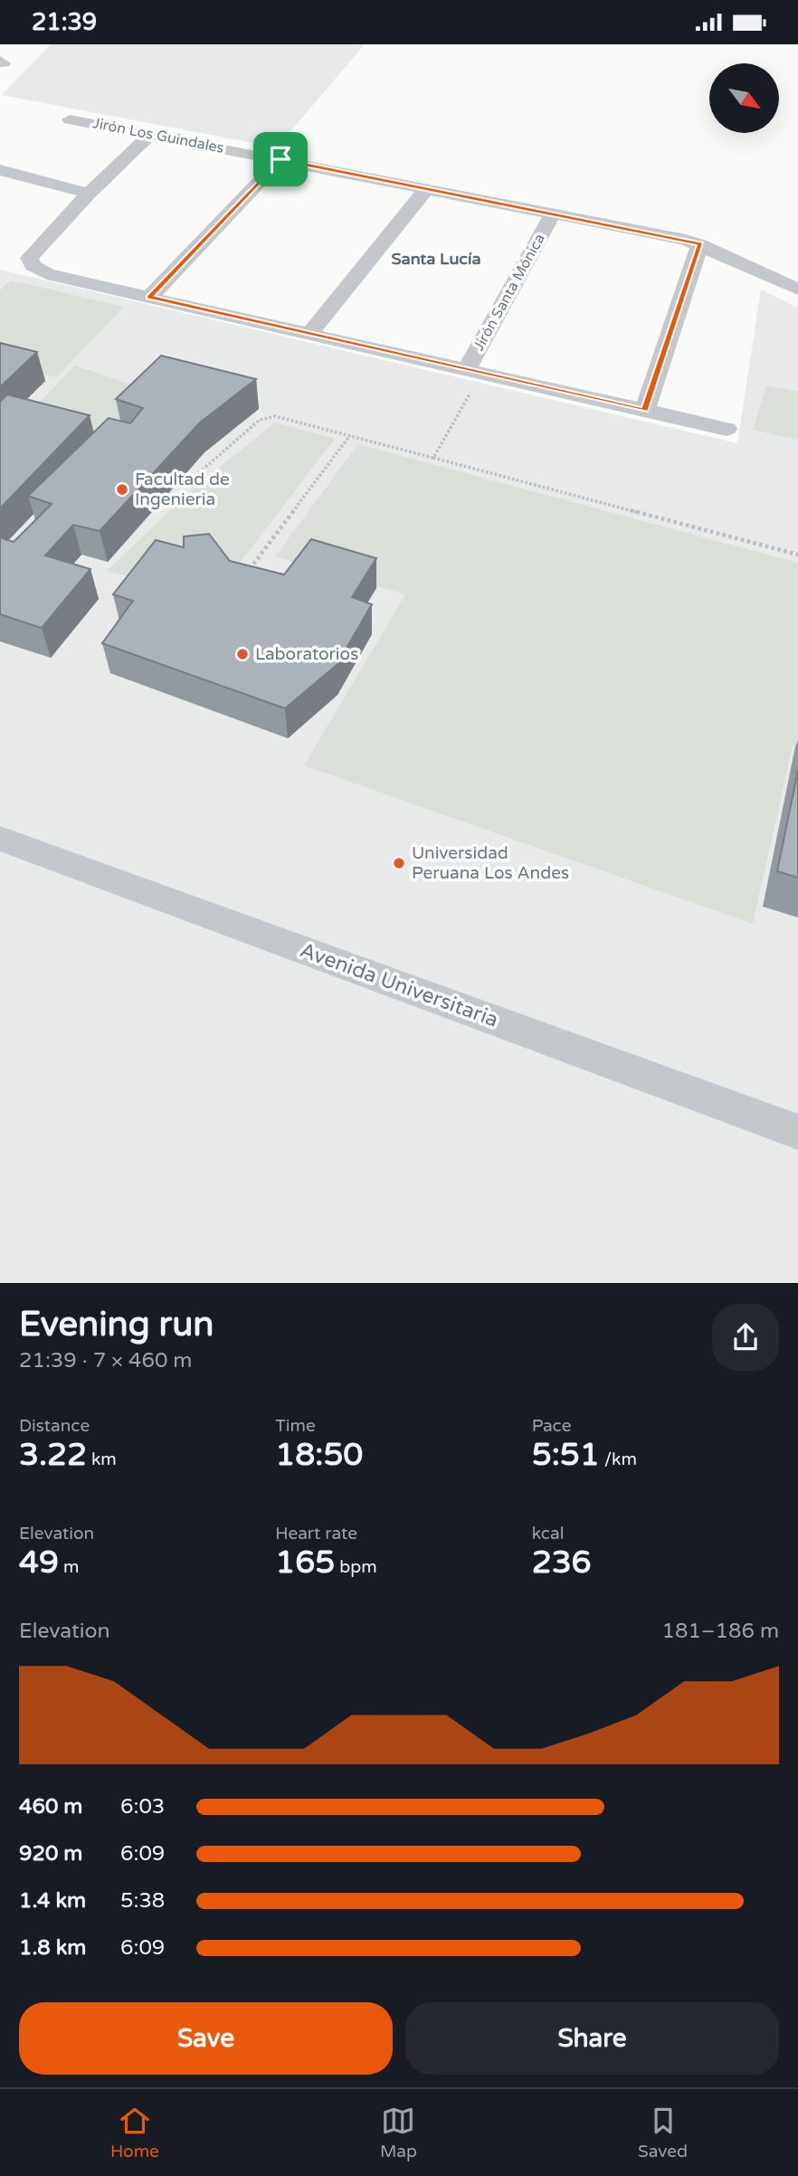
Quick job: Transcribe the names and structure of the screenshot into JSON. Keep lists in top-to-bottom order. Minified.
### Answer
{"streets":{"street":["Jirón Los Guindales","Jirón Santa Mónica","Avenida Universitaria"]},"crossings":[["Jirón Los Guindales","Jirón Santa Mónica"]],"districts":["Santa Lucía"],"places":["Facultad de Ingenieria","Laboratorios","Universidad Peruana Los Andes"],"north":"bottom right","page":{"status":"21:39","heading":["Evening run","21:39 · 7 × 460 m"],"stats":[["Distance","3.22 km"],["Time","18:50"],["Pace","5:51 /km"],["Elevation","49 m"],["Heart rate","165 bpm"],["kcal","236"]],"chart":["Elevation","181–186 m"],"list":[{"name":"460 m","note":"6:03"},{"name":"920 m","note":"6:09"},{"name":"1.4 km","note":"5:38"},{"name":"1.8 km","note":"6:09"}],"buttons":["Save","Share"],"tabs":["Home","Map","Saved"]}}
